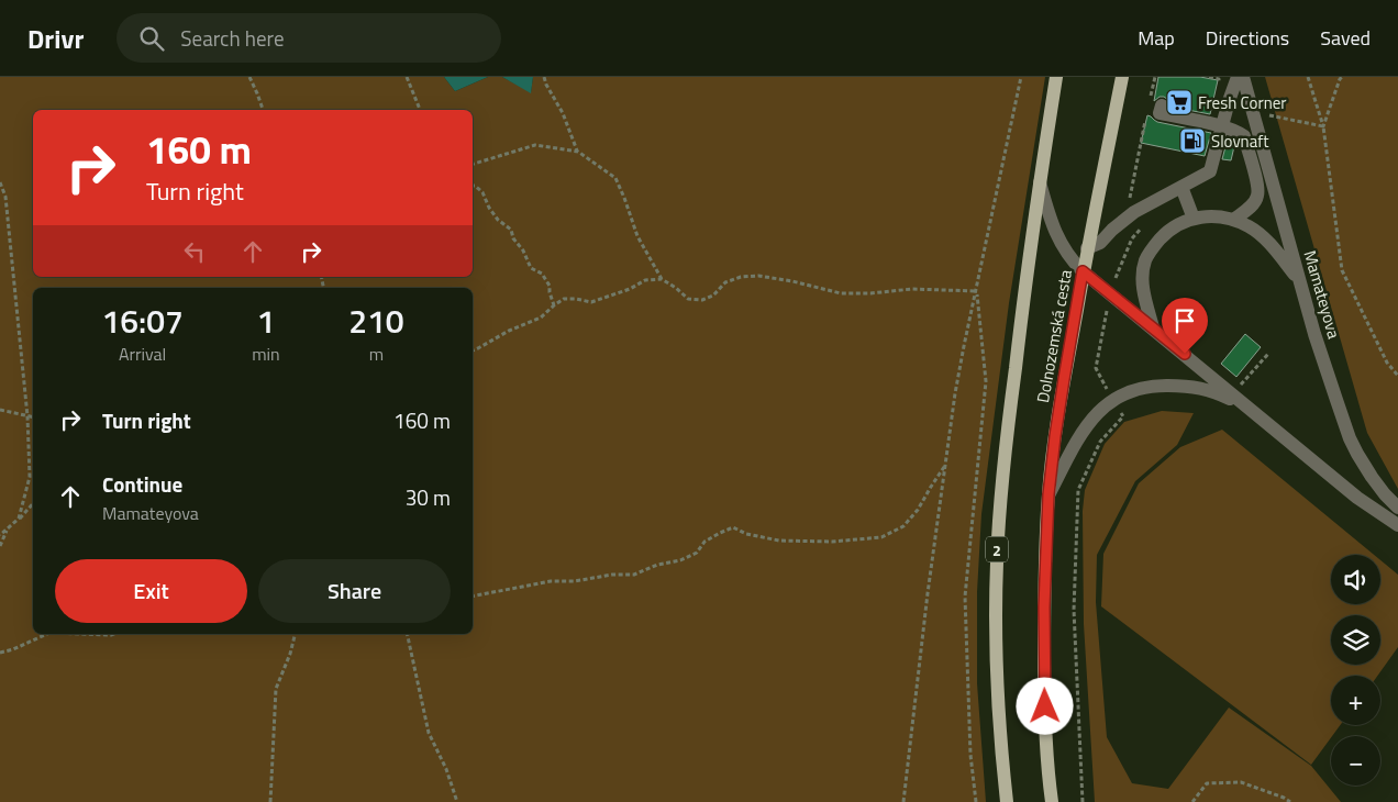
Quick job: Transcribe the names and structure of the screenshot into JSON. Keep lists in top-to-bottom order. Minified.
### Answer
{"streets":{"main road":["Dolnozemská cesta","2"],"street":["Mamateyova"]},"places":{"supermarket":["Fresh Corner"],"fuel station":["Slovnaft"]},"page":{"header":"Drivr","search":"Search here","nav":["Map","Directions","Saved"],"turn":["160 m","Turn right"],"eta":["16:07","Arrival","1","min","210","m"],"list":[{"name":"Turn right","value":"160 m"},{"name":"Continue","note":"Mamateyova","value":"30 m"}],"buttons":["Exit","Share"],"map_buttons":["+","−"]}}
